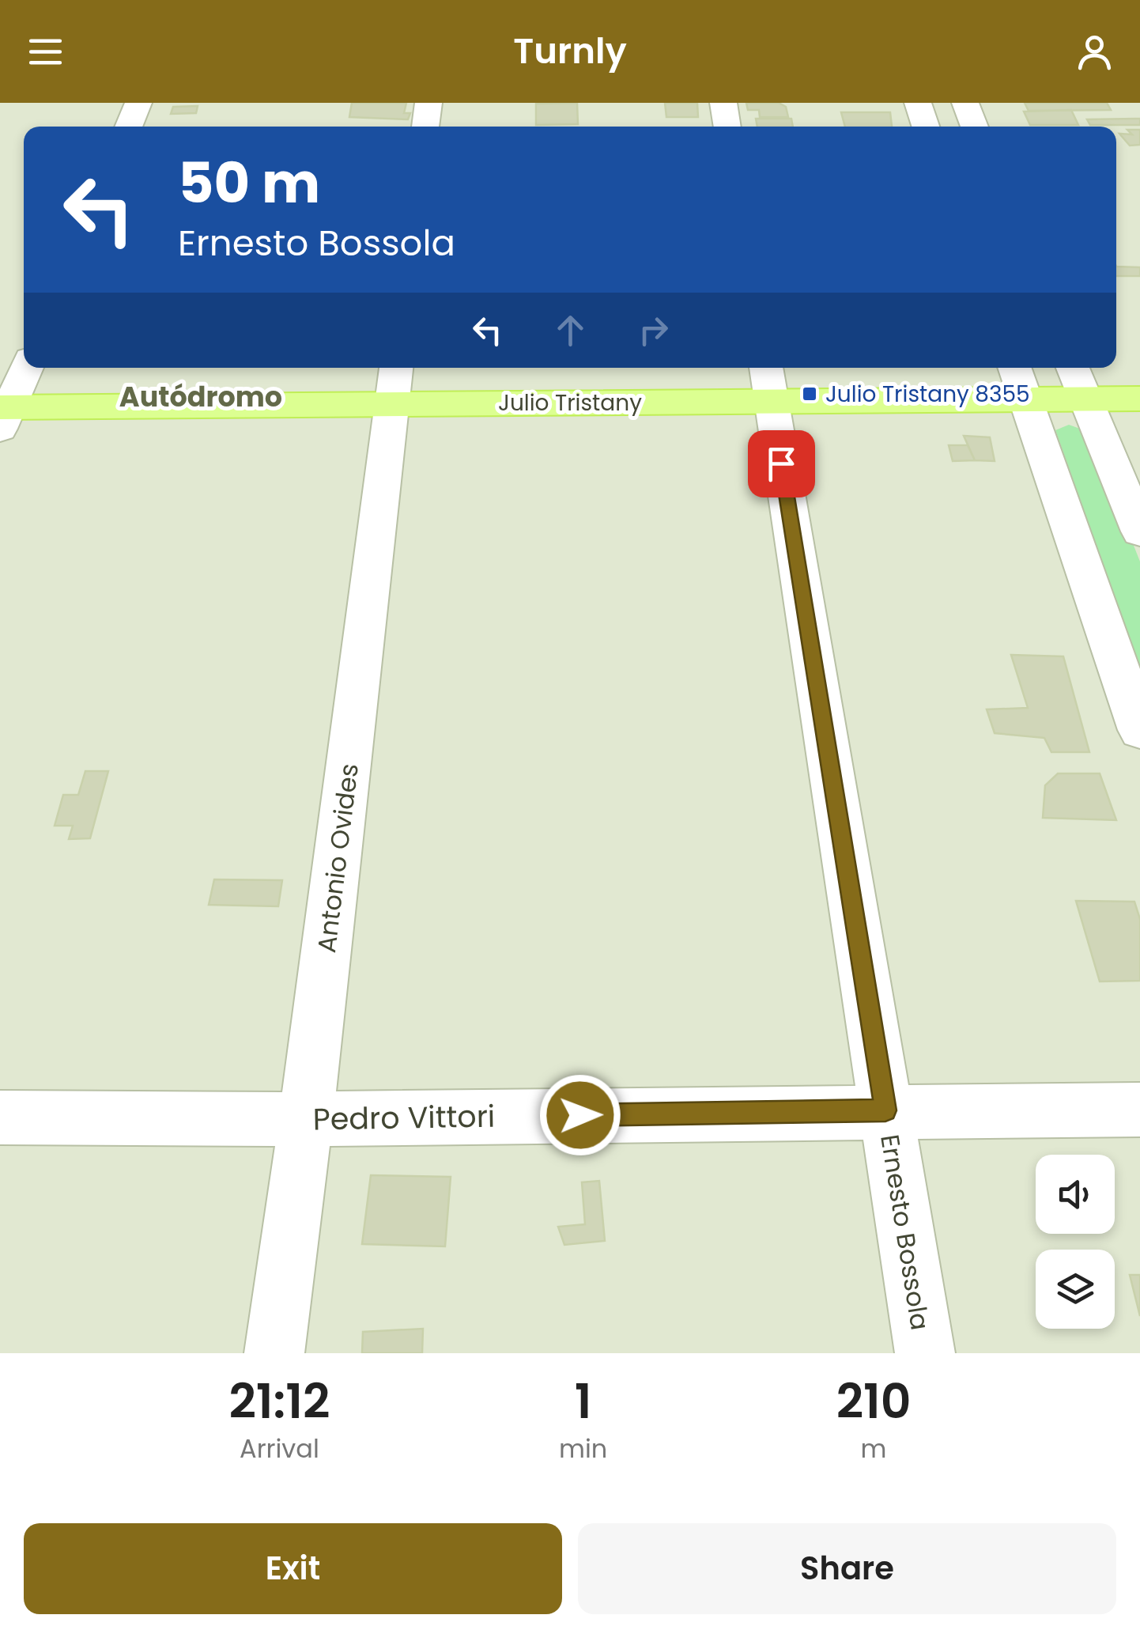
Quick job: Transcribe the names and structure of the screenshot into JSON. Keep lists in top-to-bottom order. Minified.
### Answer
{"streets":{"main road":["Julio Tristany"],"street":["Antonio Ovides","Pedro Vittori","Ernesto Bossola"]},"crossings":[["Julio Tristany","Antonio Ovides"],["Julio Tristany","Ernesto Bossola"],["Antonio Ovides","Pedro Vittori"],["Pedro Vittori","Ernesto Bossola"]],"districts":["Autódromo"],"places":{"transit":["Julio Tristany 8355"]},"page":{"header":"Turnly","turn":["50 m","Ernesto Bossola"],"eta":["21:12","Arrival","1","min","210","m"],"buttons":["Exit","Share"]}}
